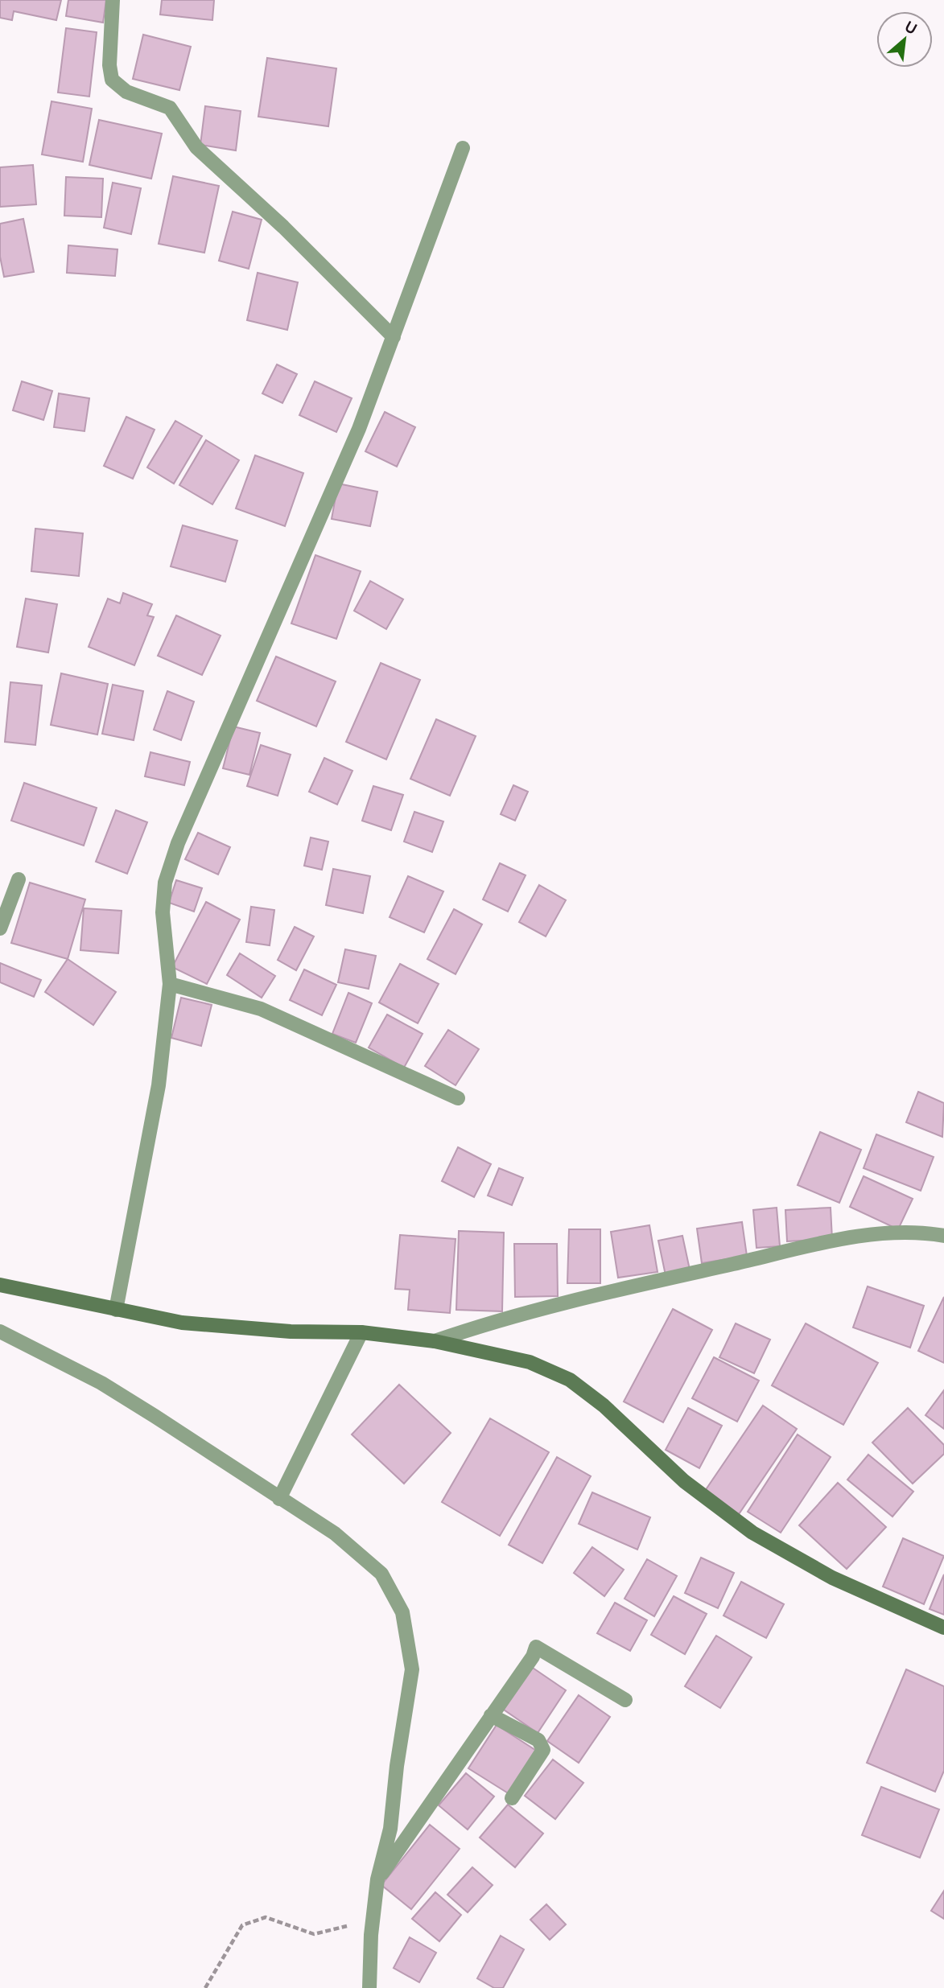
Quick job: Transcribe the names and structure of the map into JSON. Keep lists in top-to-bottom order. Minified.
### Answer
{"north":"top right"}
